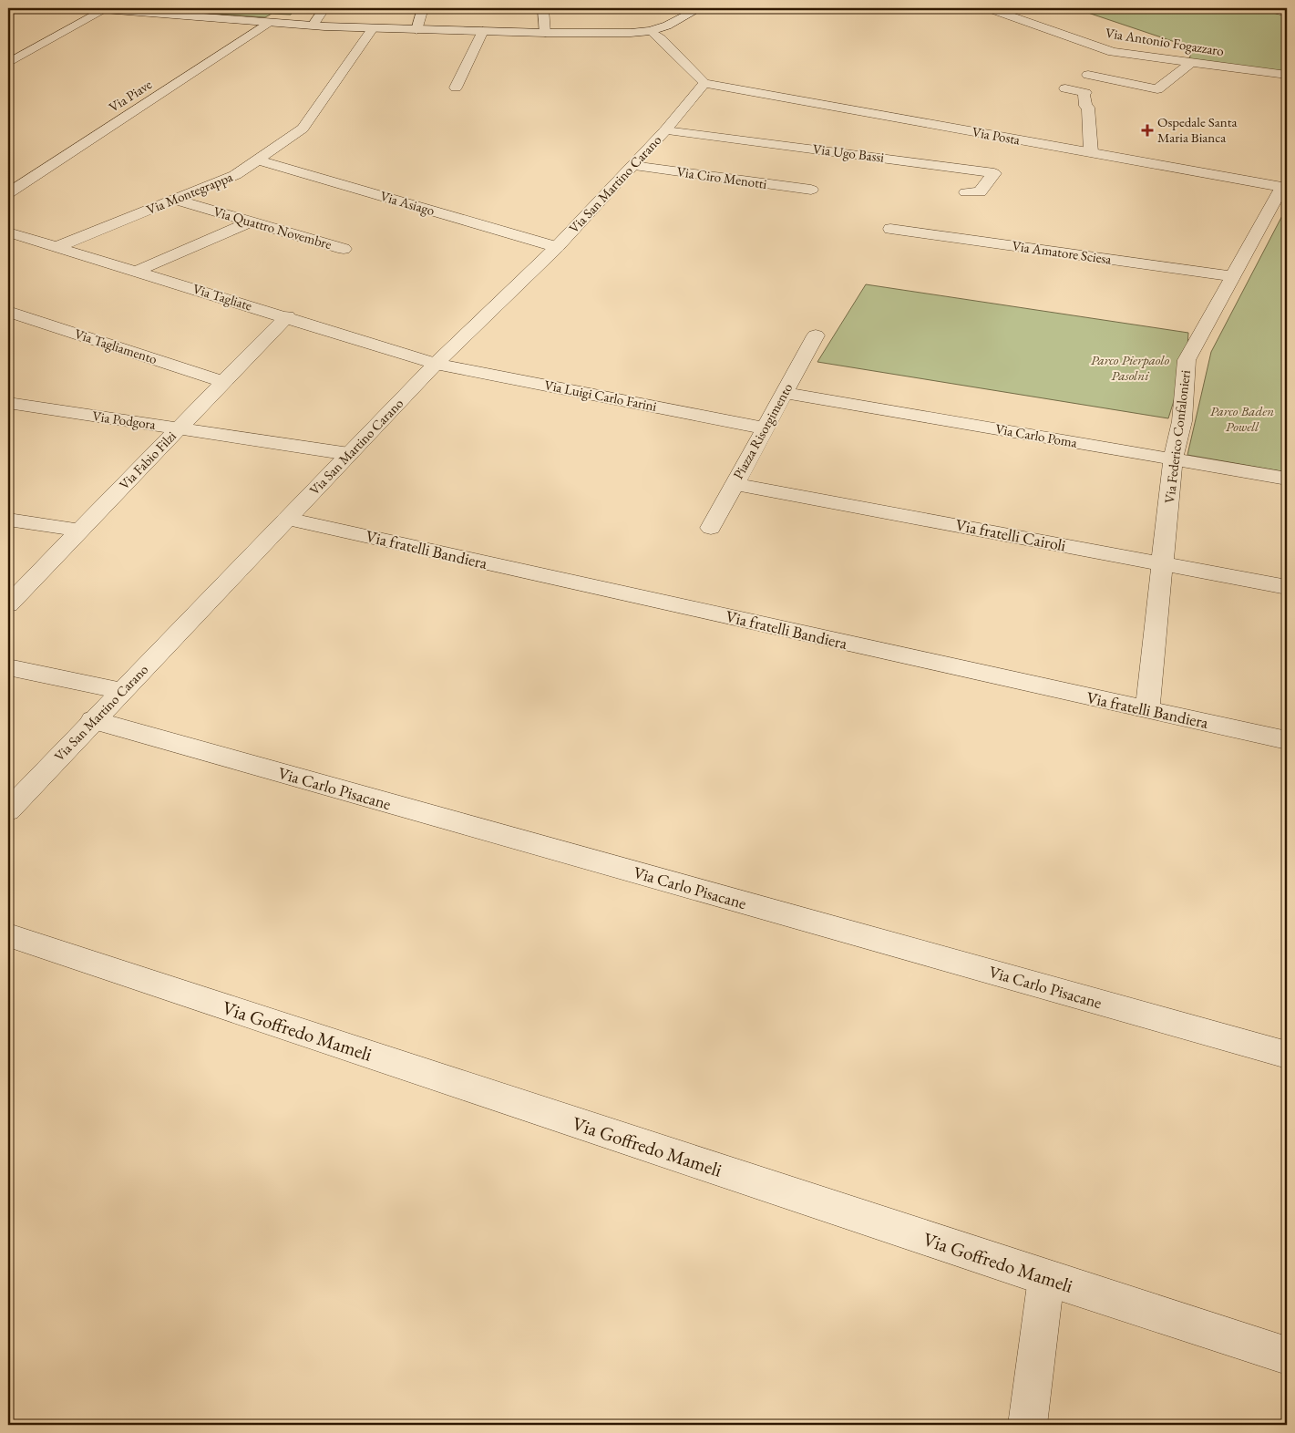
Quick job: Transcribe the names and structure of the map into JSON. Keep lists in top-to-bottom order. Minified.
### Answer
{"streets":{"street":["Via Antonio Fogazzaro","Via Piave","Via Posta","Via Ugo Bassi","Via Ciro Menotti","Via San Martino Carano","Via Montegrappa","Via Asiago","Via Quattro Novembre","Via Amatore Sciesa","Via Tagliate","Via Tagliamento","Via Luigi Carlo Farini","Via Podgora","Piazza Risorgimento","Via Carlo Poma","Via Federico Confalonieri","Via Fabio Filzi","Via fratelli Cairoli","Via fratelli Bandiera","Via Carlo Pisacane","Via Goffredo Mameli"]},"crossings":[["Via Posta","Via San Martino Carano"],["Via Posta","Via Federico Confalonieri"],["Via Ugo Bassi","Via San Martino Carano"],["Via Ciro Menotti","Via San Martino Carano"],["Via San Martino Carano","Via Asiago"],["Via San Martino Carano","Via Tagliate"],["Via San Martino Carano","Via Luigi Carlo Farini"],["Via San Martino Carano","Via Podgora"],["Via San Martino Carano","Via fratelli Bandiera"],["Via San Martino Carano","Via Carlo Pisacane"],["Via Montegrappa","Via Asiago"],["Via Montegrappa","Via Quattro Novembre"],["Via Montegrappa","Via Tagliate"],["Via Amatore Sciesa","Via Federico Confalonieri"],["Via Tagliate","Via Luigi Carlo Farini"],["Via Tagliate","Via Fabio Filzi"],["Via Tagliamento","Via Fabio Filzi"],["Via Luigi Carlo Farini","Piazza Risorgimento"],["Via Podgora","Via Fabio Filzi"],["Piazza Risorgimento","Via Carlo Poma"],["Piazza Risorgimento","Via fratelli Cairoli"],["Via Carlo Poma","Via Federico Confalonieri"],["Via Federico Confalonieri","Via fratelli Cairoli"],["Via Federico Confalonieri","Via fratelli Bandiera"]],"parks":["Parco Pierpaolo Pasolni","Parco Baden Powell"],"places":{"health":["Ospedale Santa Maria Bianca"]}}
